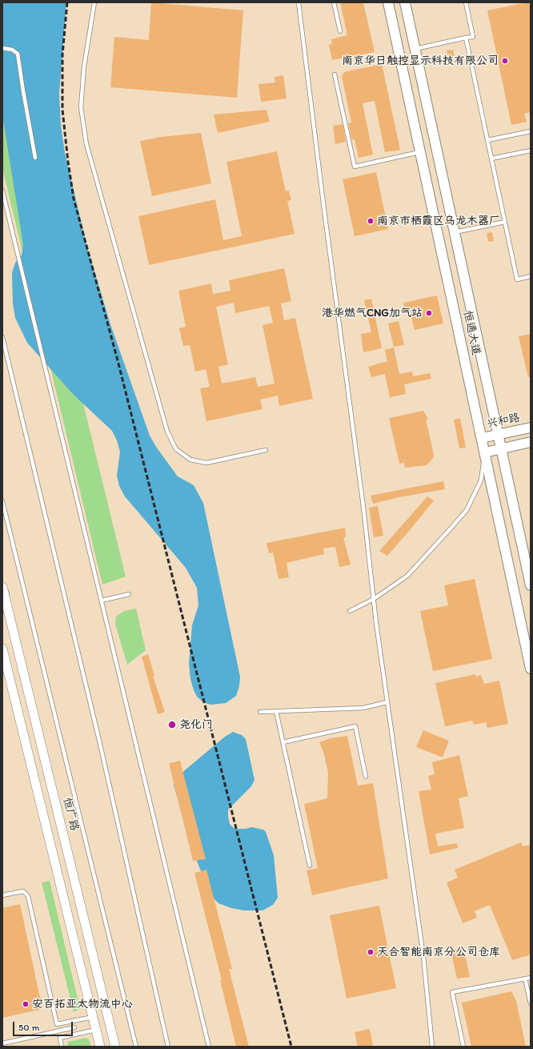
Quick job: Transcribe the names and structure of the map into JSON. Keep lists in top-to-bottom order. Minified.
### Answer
{"streets":{"main road":["恒通大道","兴和路"],"street":["恒广路"]},"crossings":[["恒通大道","兴和路"]],"places":["南京华日触控显示科技有限公司","南京市栖霞区乌龙木器厂","港华燃气CNG加气站","尧化门","天合智能南京分公司仓库","安百拓亚太物流中心"],"scale_bar":"50 m"}
